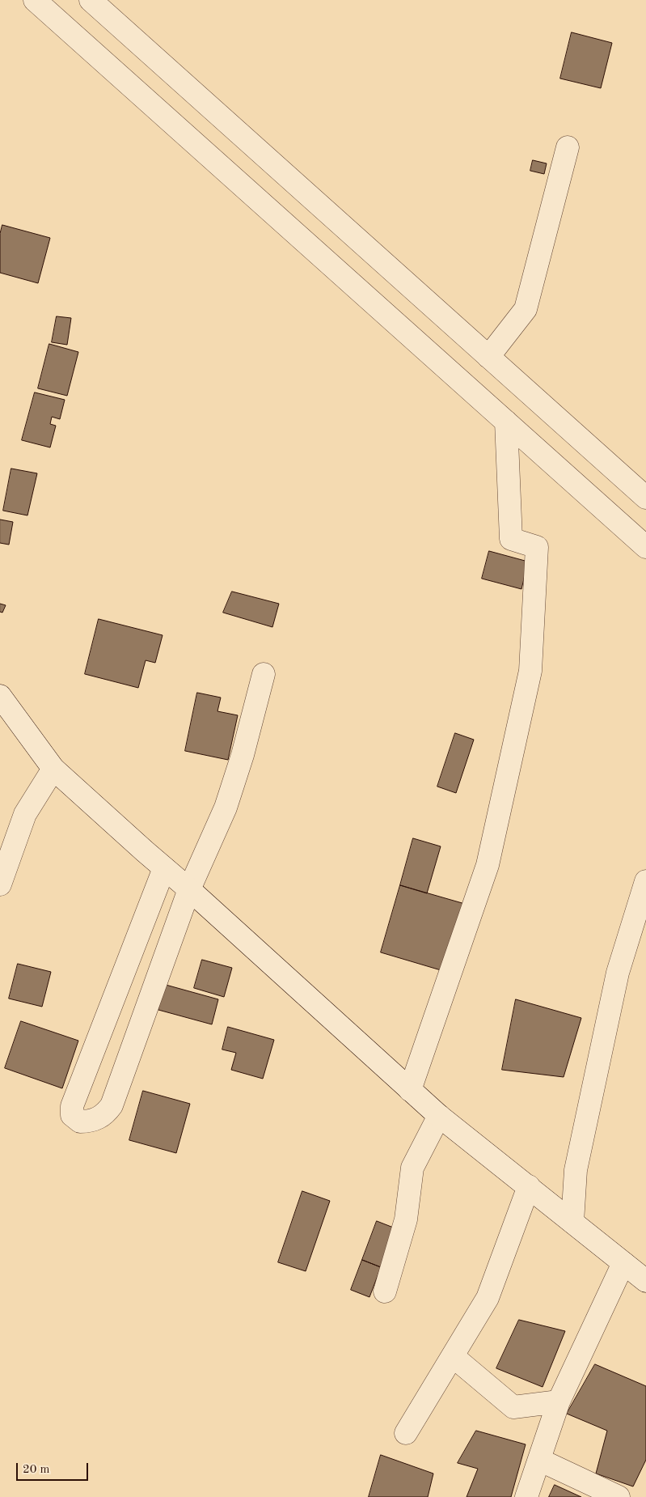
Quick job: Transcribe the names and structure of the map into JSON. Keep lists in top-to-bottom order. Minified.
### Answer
{"scale_bar":"20 m"}
